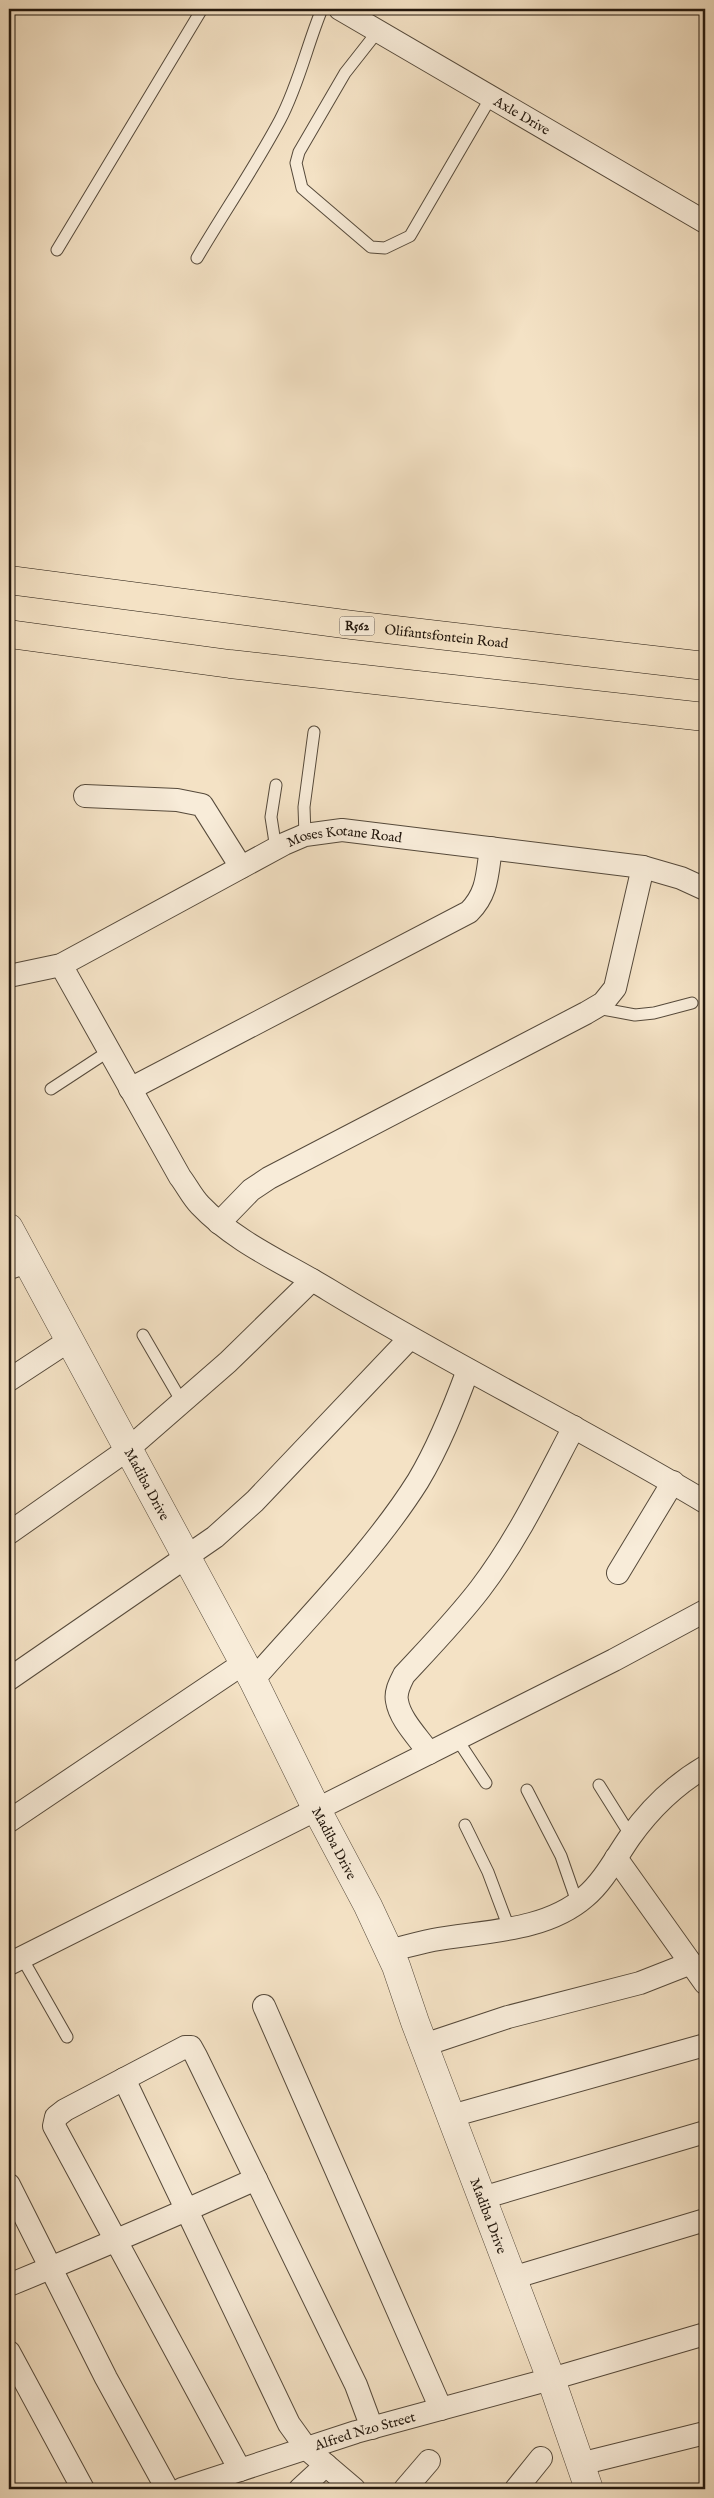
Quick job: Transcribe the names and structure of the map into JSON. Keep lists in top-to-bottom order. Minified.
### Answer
{"streets":{"main road":["R562","Olifantsfontein Road"],"street":["Axle Drive","Moses Kotane Road","Madiba Drive","Alfred Nzo Street"]},"crossings":[["Madiba Drive","Alfred Nzo Street"]]}
